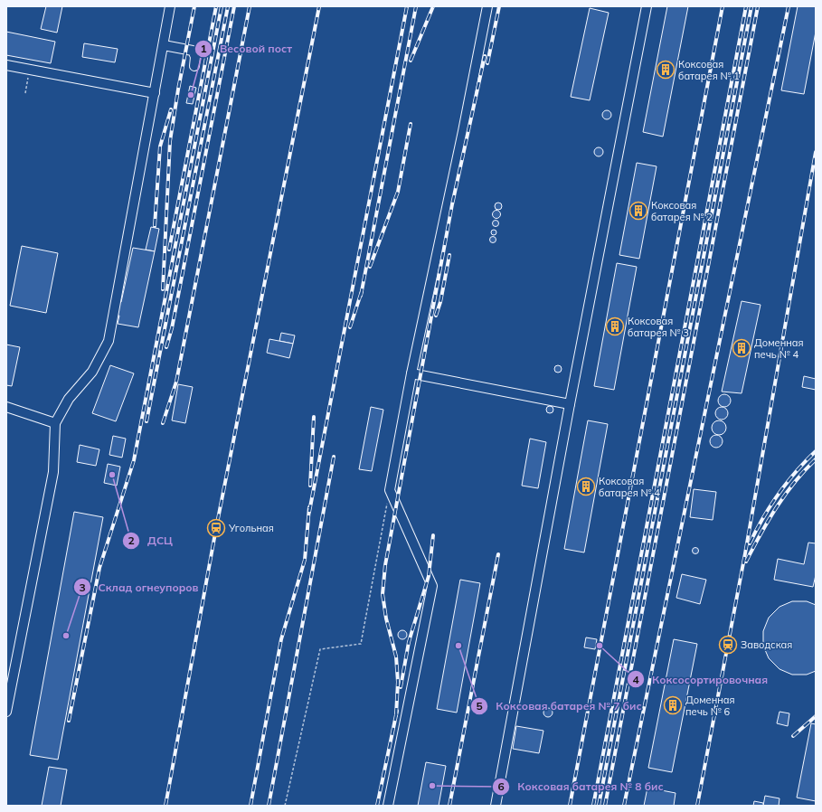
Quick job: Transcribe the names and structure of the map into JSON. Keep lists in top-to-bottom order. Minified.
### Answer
{"places":{"building":["Коксовая батарея № 1","Коксовая батарея № 2","Коксовая батарея № 3","Доменная печь № 4","Коксовая батарея № 4","Доменная печь № 6"],"other":["Весовой пост","ДСЦ","Склад огнеупоров","Коксовая батарея № 7 бис","Коксосортировочная","Коксовая батарея № 8 бис"],"station":["Угольная","Заводская"]}}
